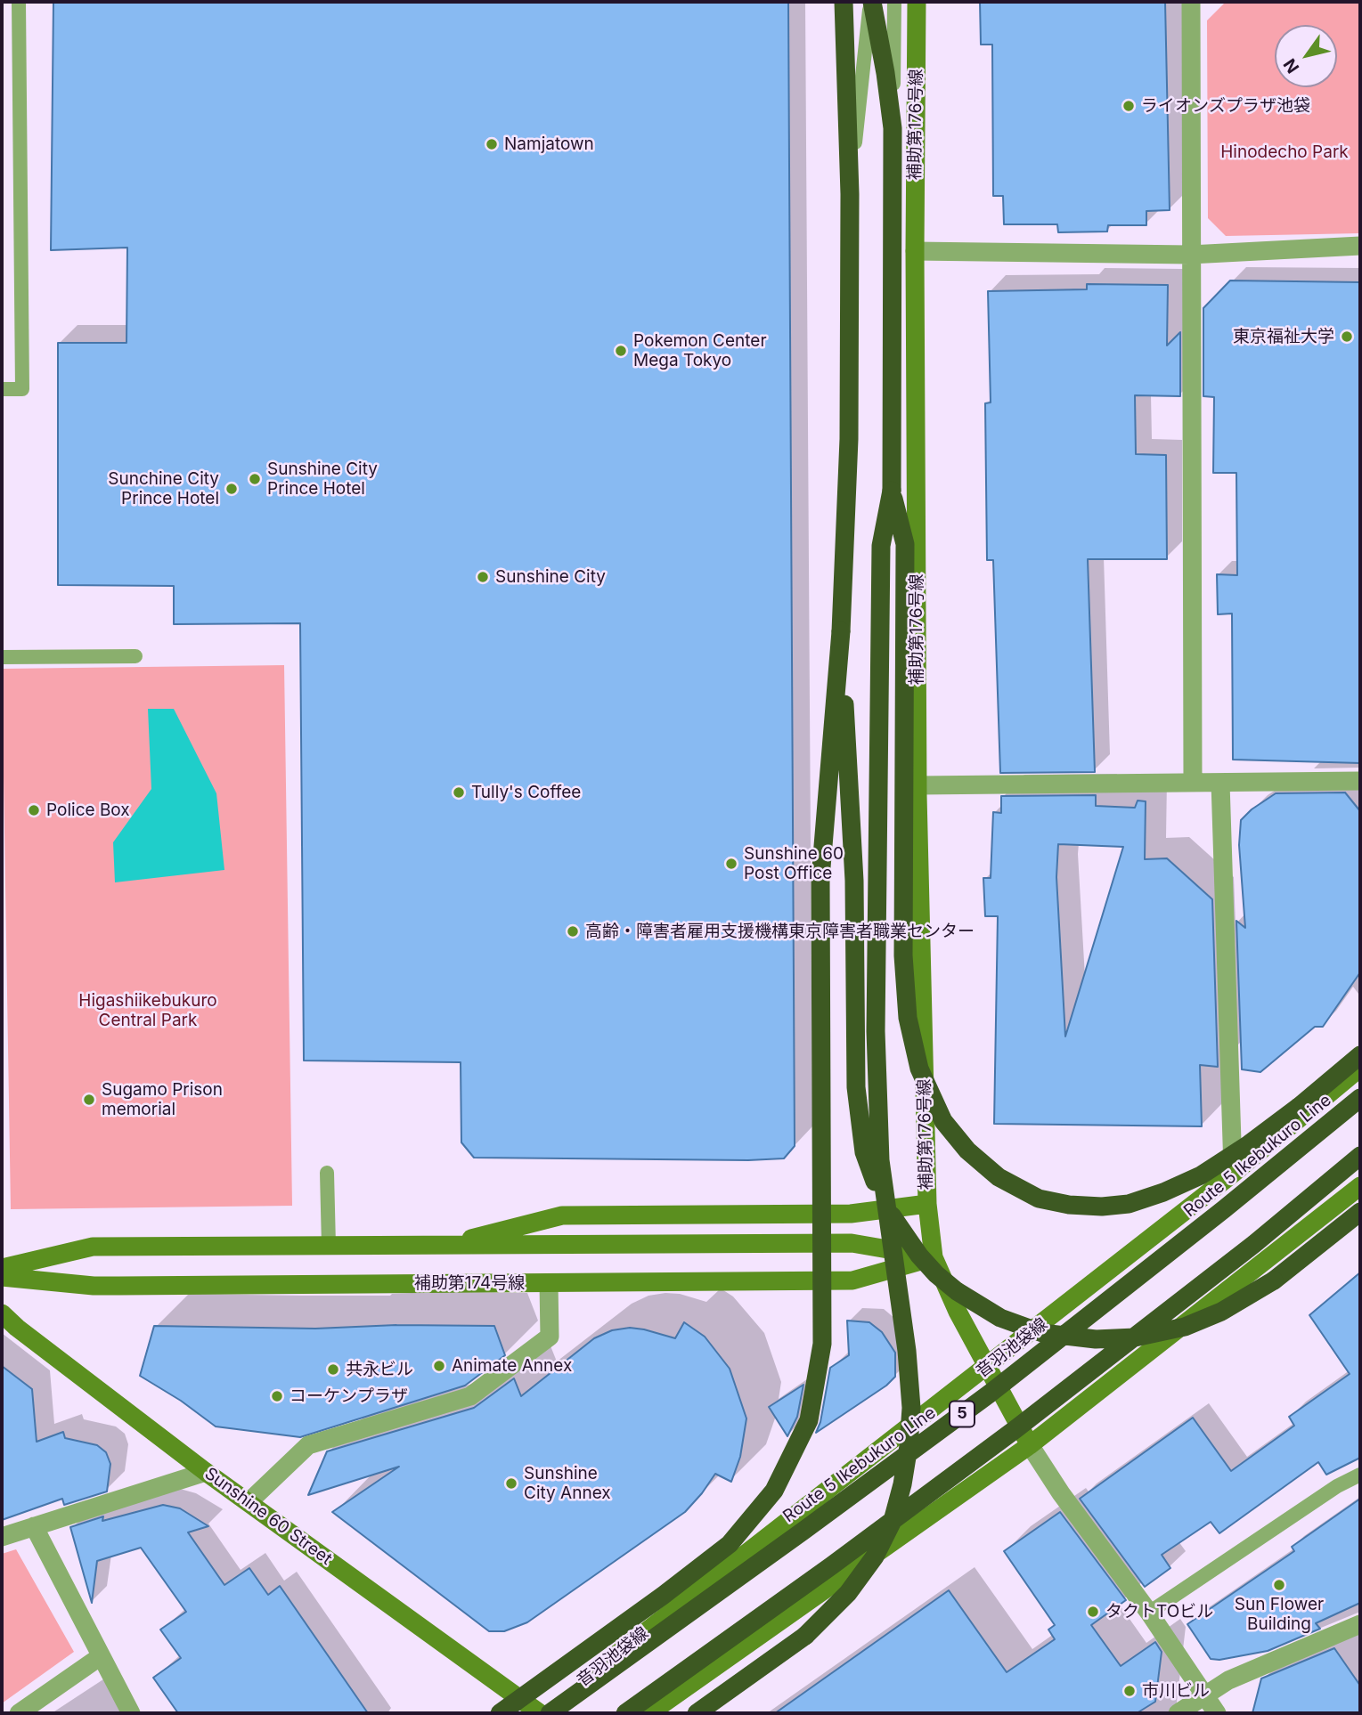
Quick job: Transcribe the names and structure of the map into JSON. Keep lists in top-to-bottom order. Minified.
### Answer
{"streets":{"highway":["Route 5 Ikebukuro Line","5"],"street":["補助第176号線","補助第174号線","音羽池袋線","Sunshine 60 Street"]},"crossings":[["補助第176号線","補助第174号線"],["音羽池袋線","Sunshine 60 Street"]],"parks":["Hinodecho Park","Higashiikebukuro Central Park"],"places":["ライオンズプラザ池袋","Namjatown","東京福祉大学","Pokemon Center Mega Tokyo","Sunshine City Prince Hotel","Sunchine City Prince Hotel","Sunshine City","Tully's Coffee","Police Box","Sunshine 60 Post Office","高齢・障害者雇用支援機構東京障害者職業センター","Sugamo Prison memorial","Animate Annex","共永ビル","コーケンプラザ","Sunshine City Annex","Sun Flower Building","タクトTOビル","市川ビル"],"north":"bottom left"}
